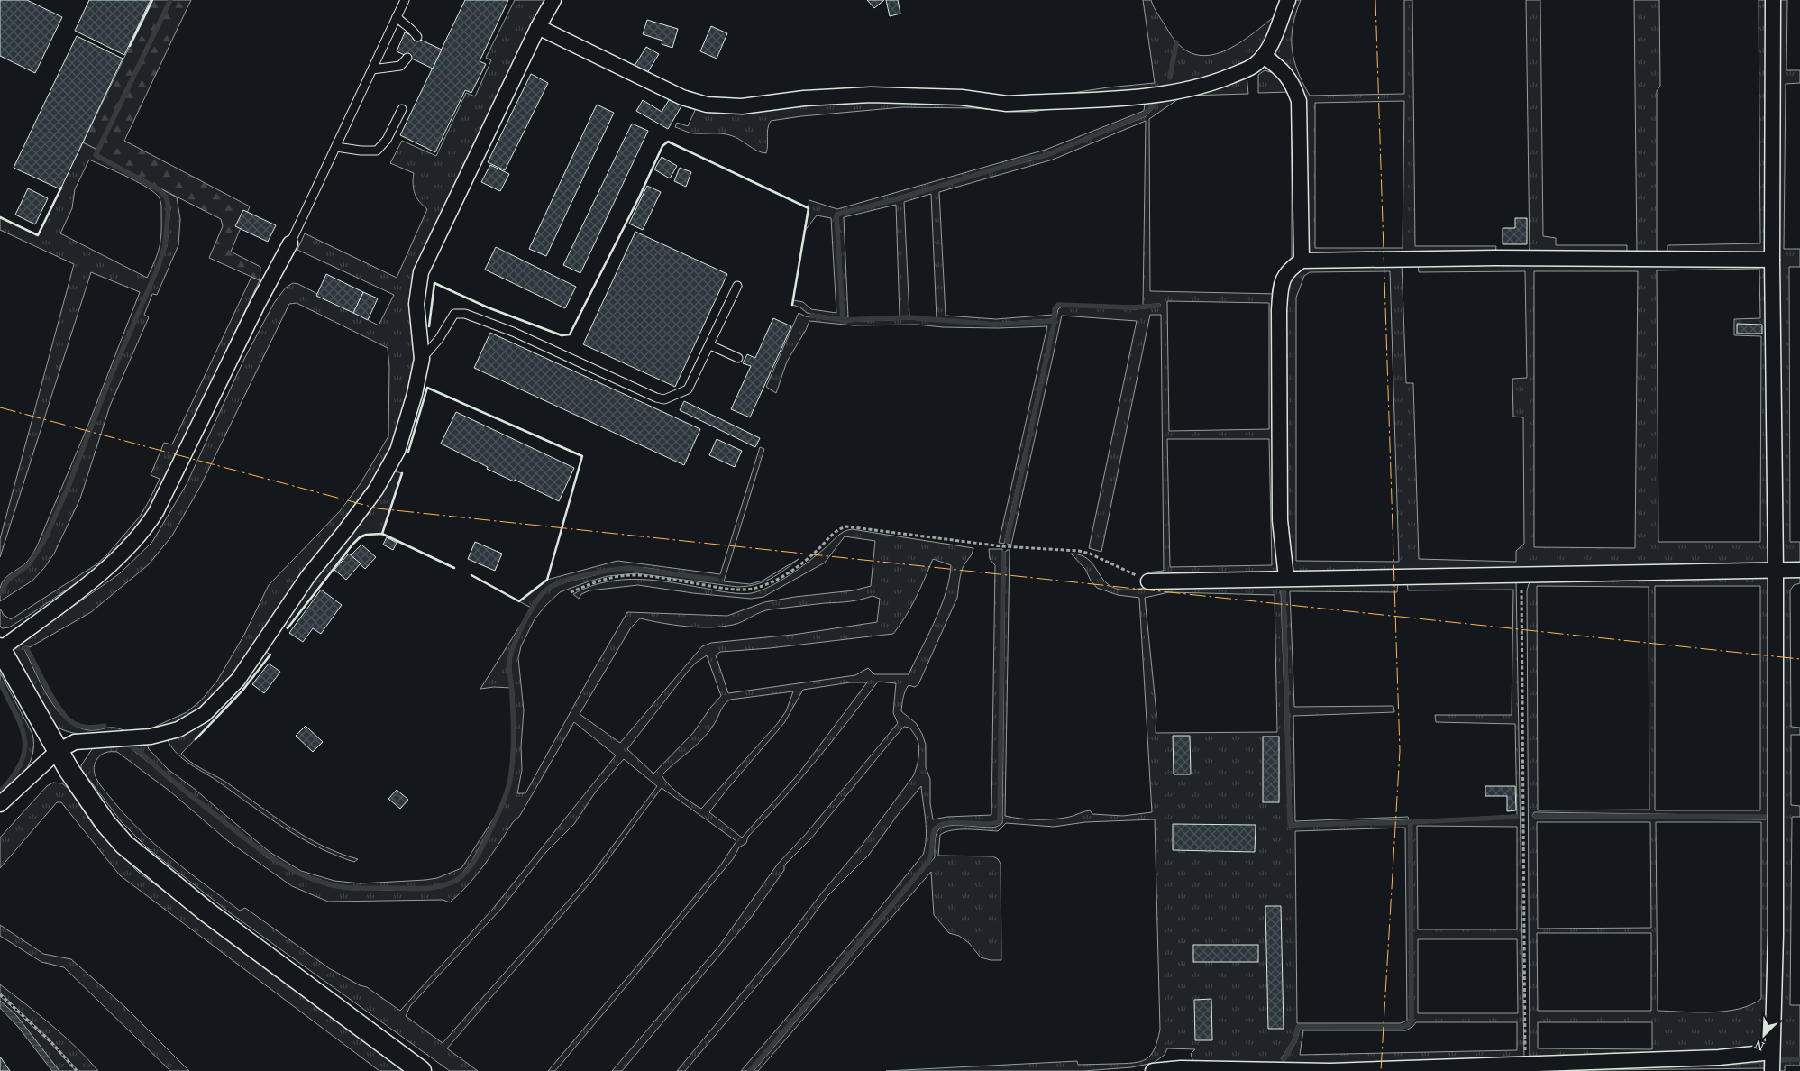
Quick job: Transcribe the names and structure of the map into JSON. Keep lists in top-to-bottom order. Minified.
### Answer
{"north":"bottom left"}
